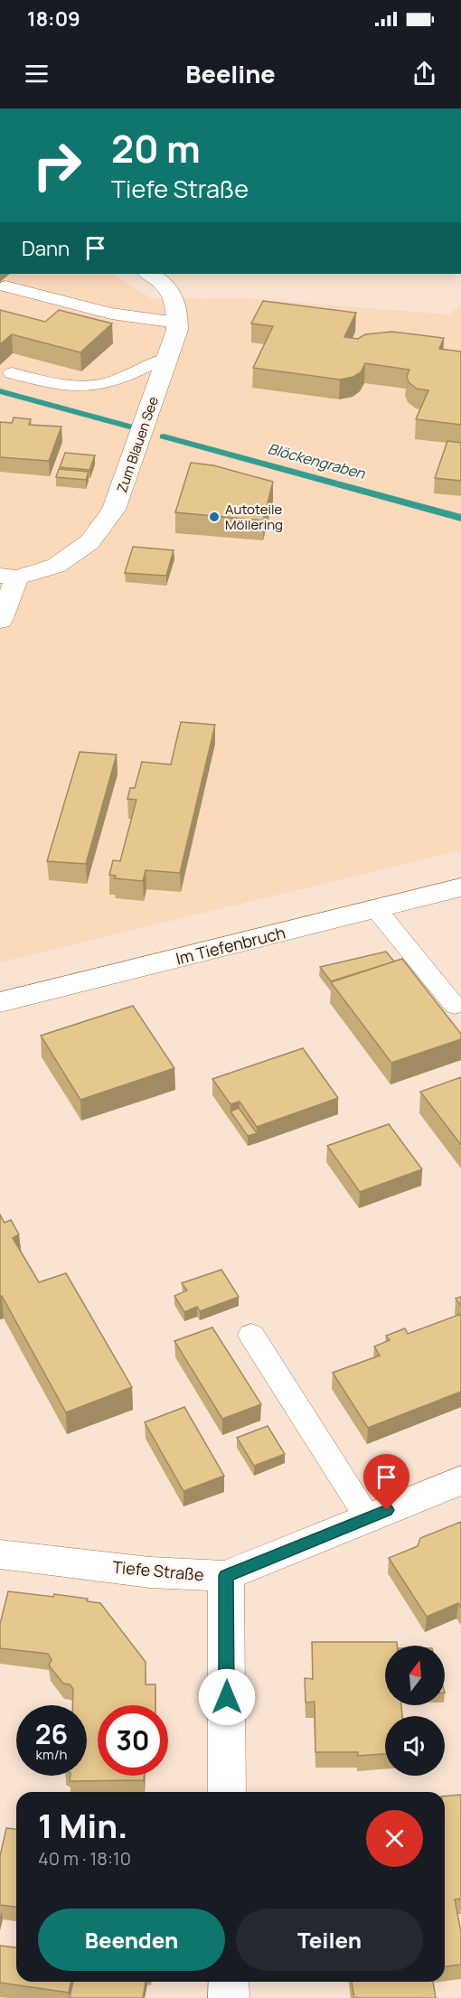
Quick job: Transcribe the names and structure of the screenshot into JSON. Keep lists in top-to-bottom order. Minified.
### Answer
{"streets":{"street":["Zum Blauen See","Im Tiefenbruch","Tiefe Straße"]},"water":["Blöckengraben"],"places":["Autoteile Möllering"],"north":"top","page":{"status":"18:09","header":"Beeline","turn":["20 m","Tiefe Straße"],"then":"Dann","speed":"26 km/h","limit":"30","heading":["1 Min.","40 m · 18:10"],"buttons":["Beenden","Teilen"]}}
